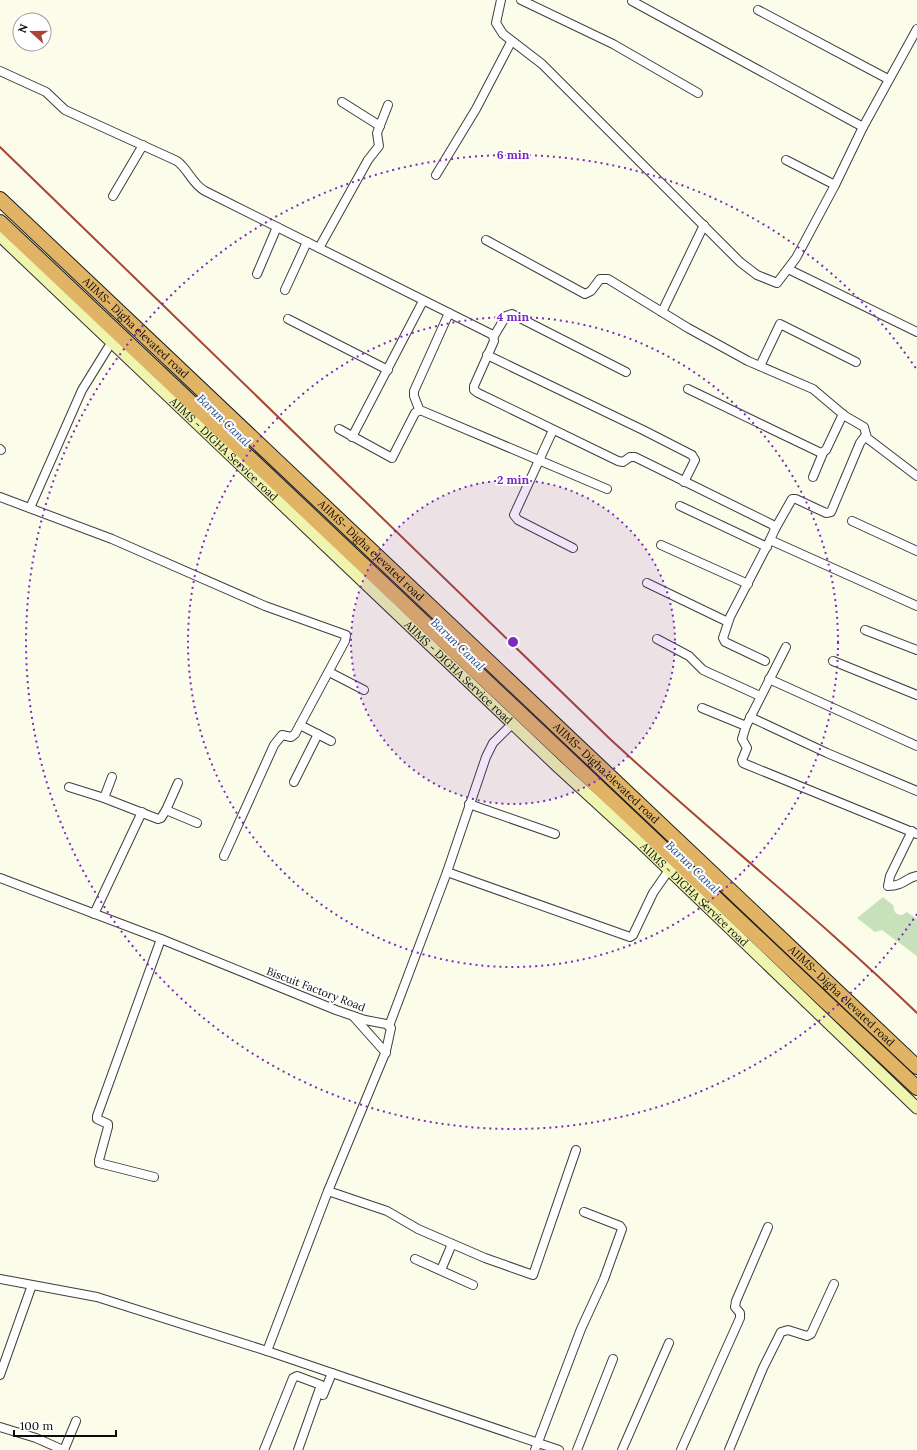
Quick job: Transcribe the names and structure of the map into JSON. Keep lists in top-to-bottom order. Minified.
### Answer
{"streets":{"highway":["AIIMS- Digha elevated road"],"main road":["AIIMS - DIGHA Service road"],"street":["Biscuit Factory Road"]},"water":["Barun Canal"],"scale_bar":"100 m","north":"left","rings":["6 min","4 min","2 min"]}
